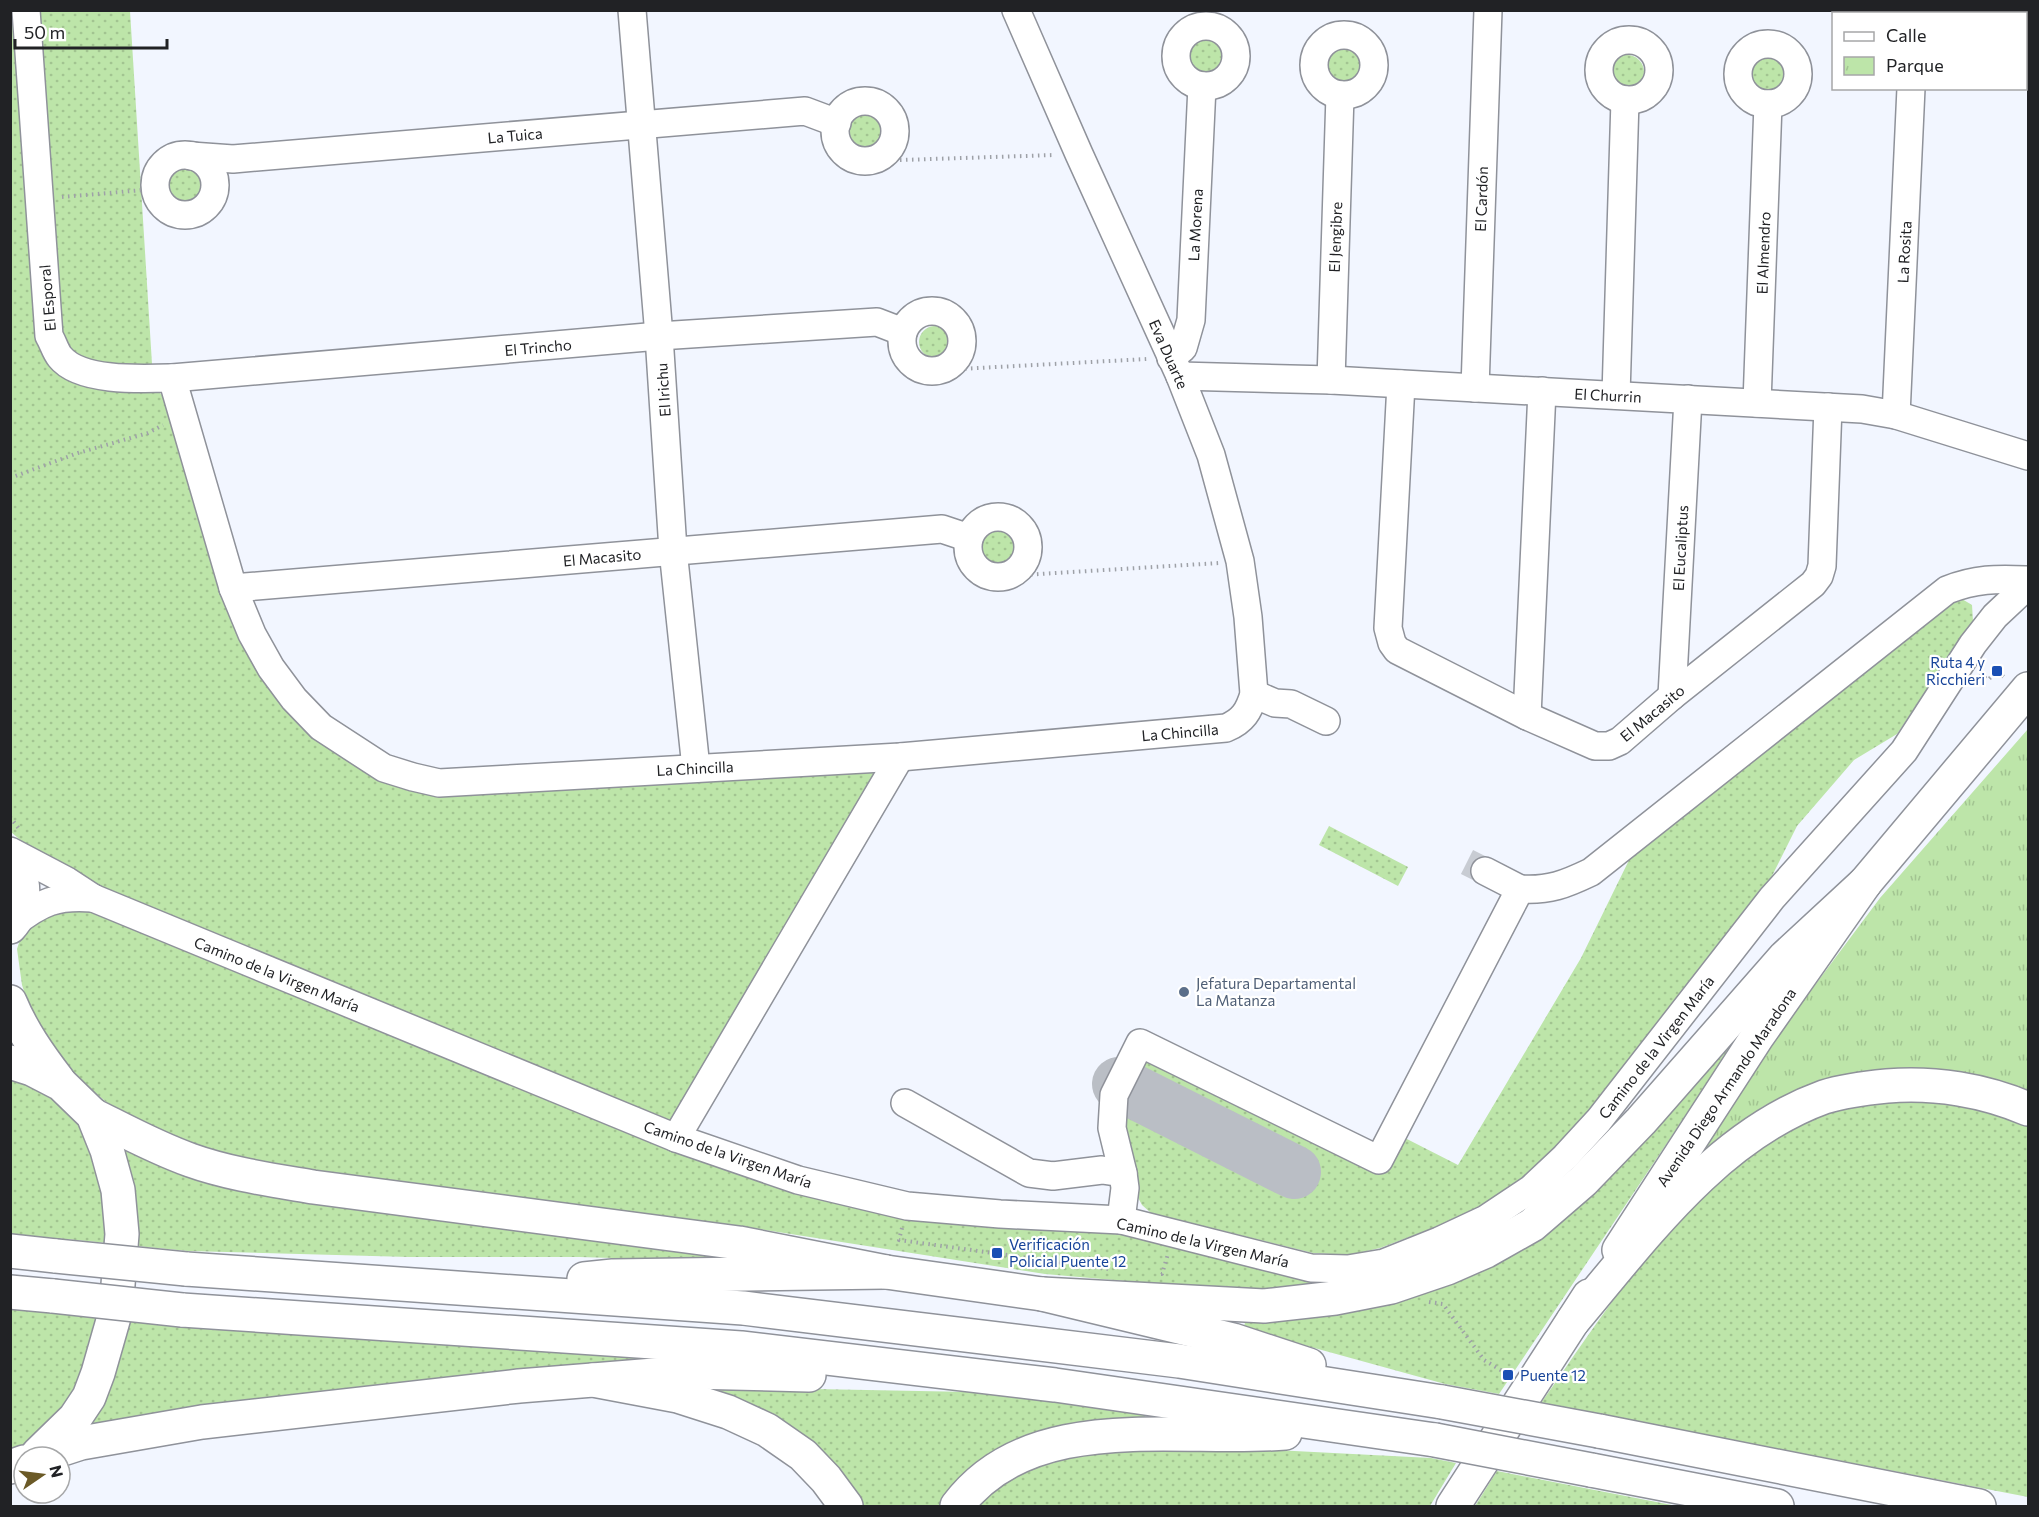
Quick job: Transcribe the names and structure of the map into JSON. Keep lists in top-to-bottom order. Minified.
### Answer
{"streets":{"main road":["Avenida Diego Armando Maradona"],"street":["La Tuica","El Cardón","La Morena","El Jengibre","La Rosita","El Almendro","El Esporal","El Trincho","Eva Duarte","El Irichu","El Churrin","El Eucaliptus","El Macasito","La Chincilla","Camino de la Virgen María"]},"crossings":[["La Tuica","El Irichu"],["El Cardón","El Churrin"],["La Morena","Eva Duarte"],["La Morena","El Churrin"],["El Jengibre","El Churrin"],["La Rosita","El Churrin"],["El Almendro","El Churrin"],["El Esporal","El Trincho"],["El Trincho","El Irichu"],["Eva Duarte","El Churrin"],["Eva Duarte","La Chincilla"],["El Irichu","El Macasito"],["El Irichu","La Chincilla"],["El Churrin","El Eucaliptus"],["El Churrin","El Macasito"],["El Eucaliptus","El Macasito"],["El Macasito","La Chincilla"]],"places":{"transit":["Ruta 4 y Ricchieri","Verificación Policial Puente 12","Puente 12"],"other":["Jefatura Departamental La Matanza"]},"legend":["Calle","Parque"],"scale_bar":"50 m","north":"right"}
